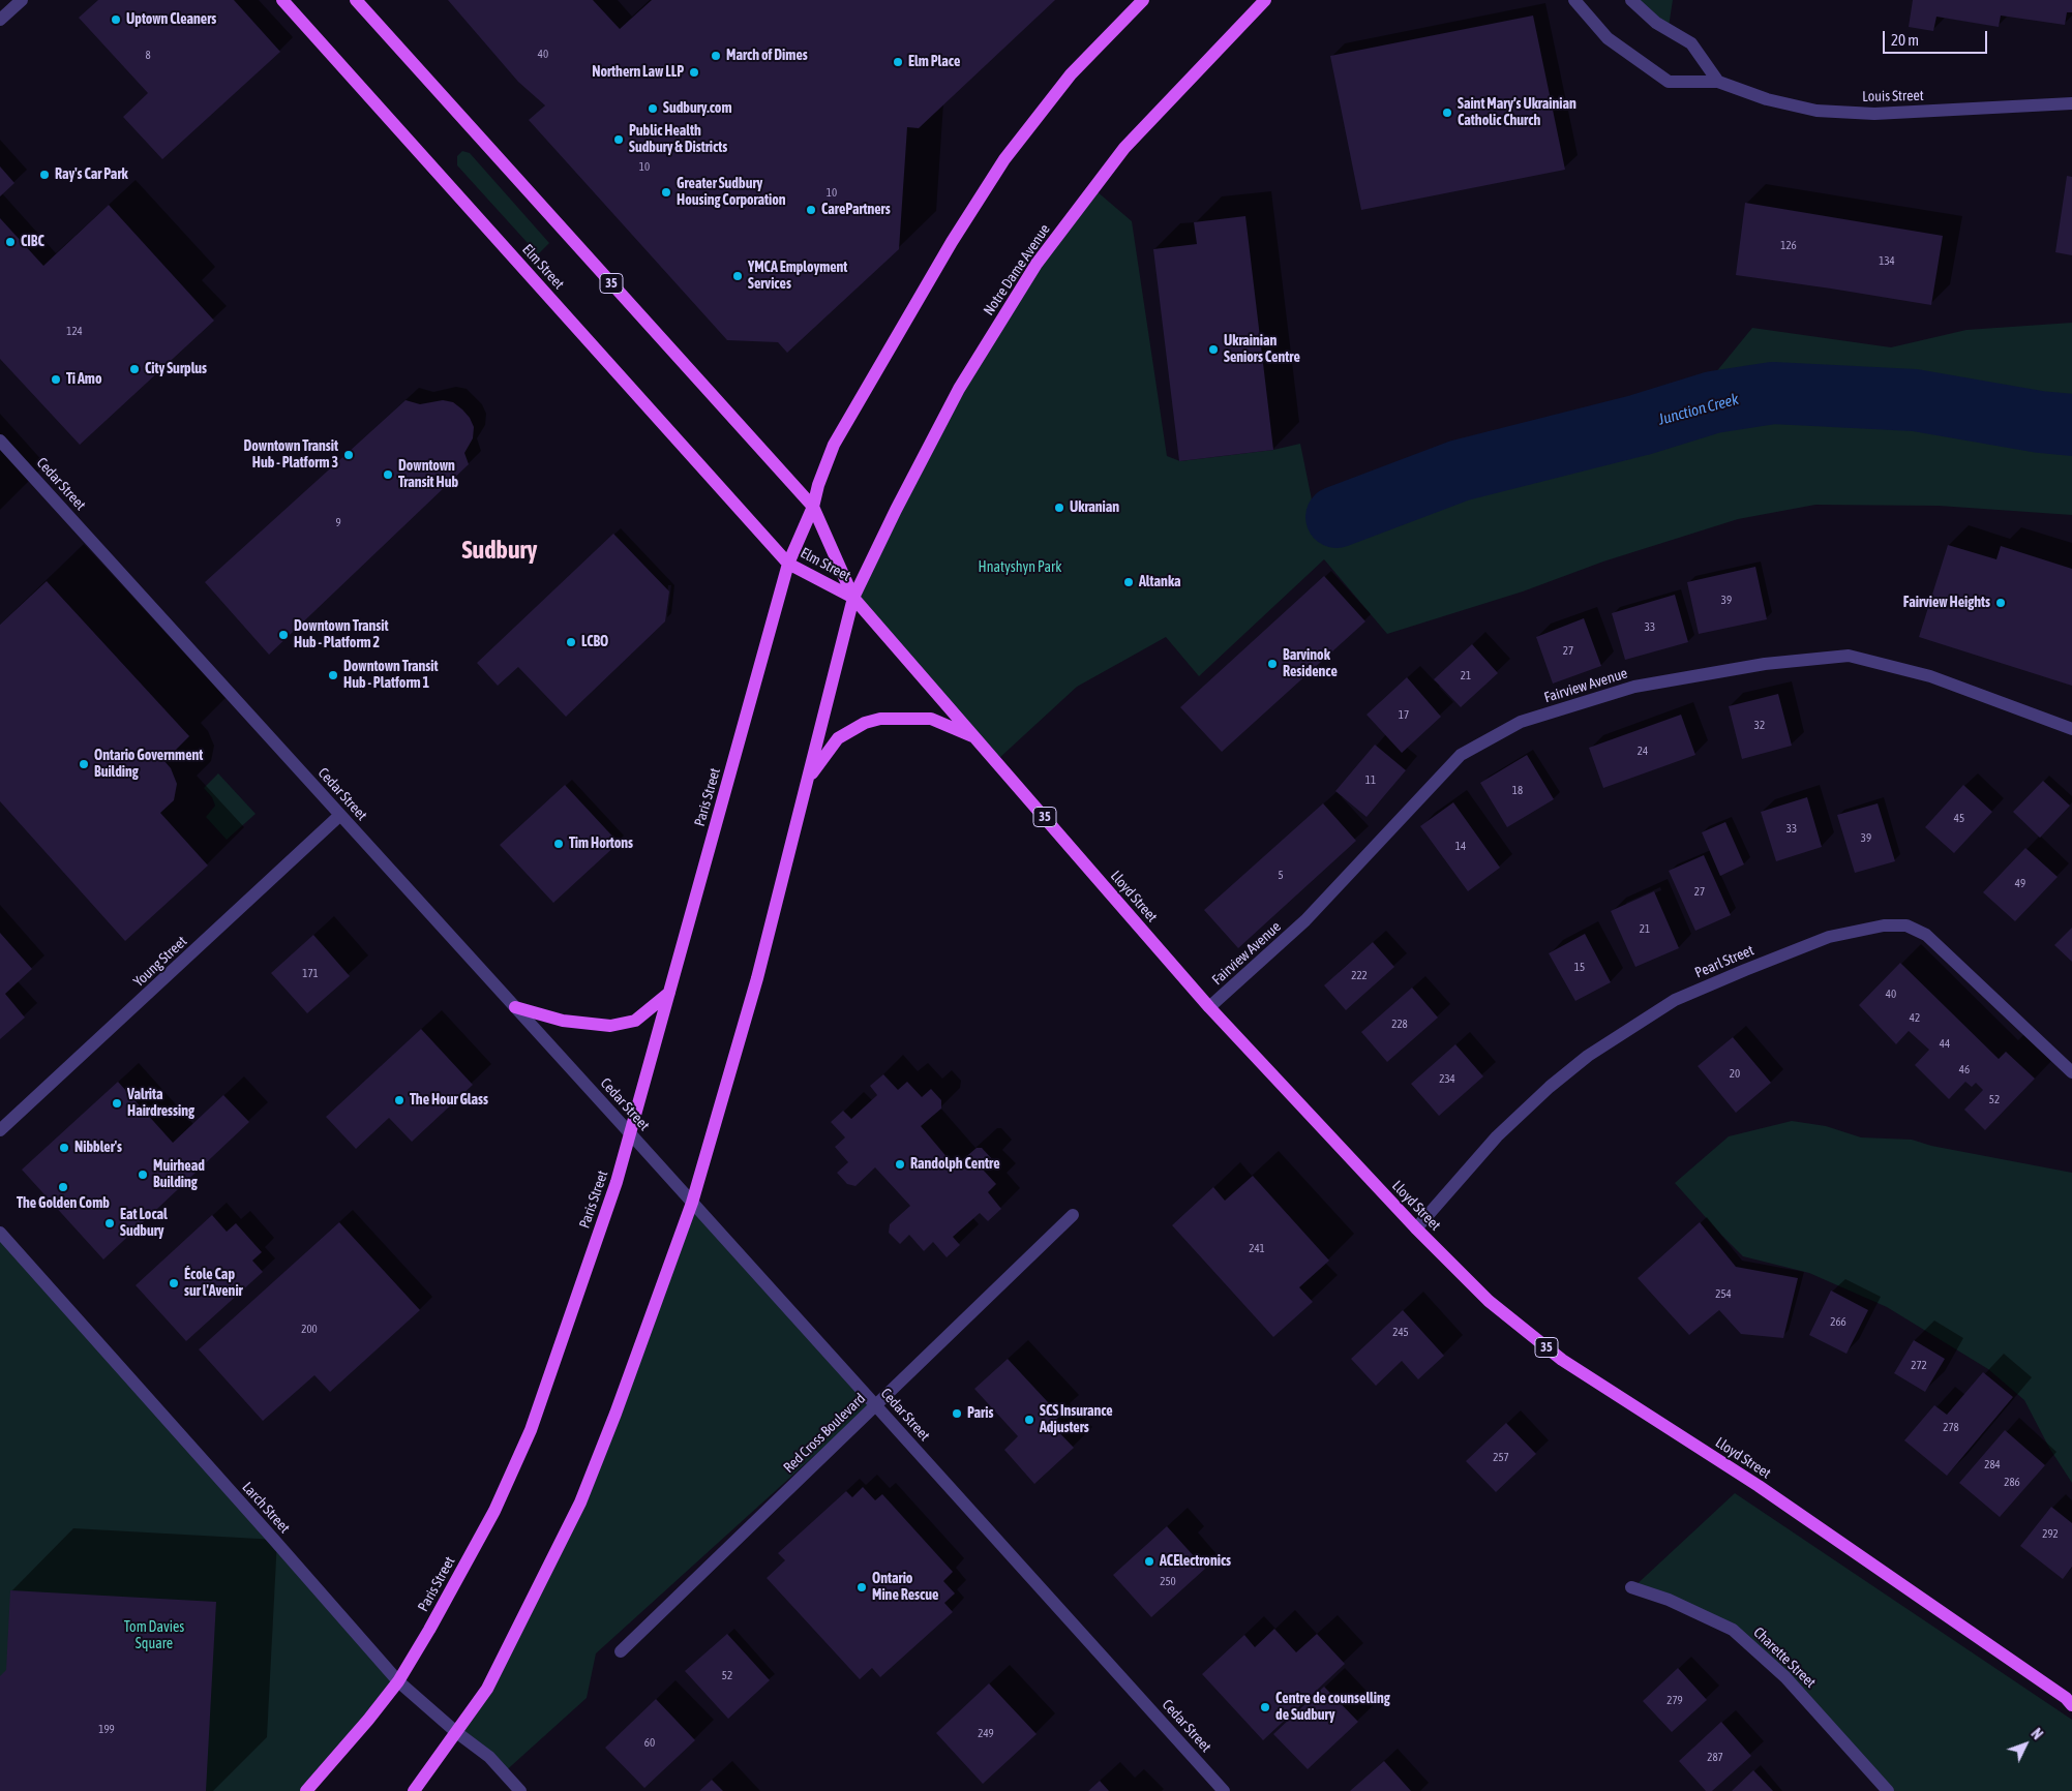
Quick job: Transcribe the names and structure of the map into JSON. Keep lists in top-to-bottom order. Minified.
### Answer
{"streets":{"main road":["Elm Street","Notre Dame Avenue","35","Paris Street","Lloyd Street"],"street":["Louis Street","Cedar Street","Fairview Avenue","Young Street","Pearl Street","Red Cross Boulevard","Larch Street","Charette Street"]},"crossings":[["Elm Street","Notre Dame Avenue"],["Elm Street","Paris Street"],["Elm Street","Lloyd Street"],["Notre Dame Avenue","Lloyd Street"],["Cedar Street","Paris Street"],["Cedar Street","Young Street"],["Cedar Street","Red Cross Boulevard"],["Fairview Avenue","Lloyd Street"],["Paris Street","Larch Street"],["Lloyd Street","Pearl Street"]],"districts":["Sudbury"],"water":["Junction Creek"],"parks":["Hnatyshyn Park","Tom Davies Square"],"places":["Uptown Cleaners","March of Dimes","Elm Place","Northern Law LLP","Sudbury.com","Saint Mary’s Ukrainian Catholic Church","Public Health Sudbury & Districts","Ray's Car Park","Greater Sudbury Housing Corporation","CarePartners","CIBC","YMCA Employment Services","Ukrainian Seniors Centre","City Surplus","Ti Amo","Downtown Transit Hub - Platform 3","Downtown Transit Hub","Ukranian","Altanka","Fairview Heights","Downtown Transit Hub - Platform 2","LCBO","Barvinok Residence","Downtown Transit Hub - Platform 1","Ontario Government Building","Tim Hortons","The Hour Glass","Valrita Hairdressing","Nibbler's","Randolph Centre","Muirhead Building","The Golden Comb","Eat Local Sudbury","École Cap sur l'Avenir","Paris","SCS Insurance Adjusters","ACElectronics","Ontario Mine Rescue","Centre de counselling de Sudbury"],"house_numbers":["40","8","10","10","126","134","124","9","39","33","27","21","17","32","24","11","18","45","33","39","14","5","49","27","21","15","171","222","40","42","228","44","46","20","234","52","241","254","266","200","245","272","278","257","284","286","292","250","52","279","199","249","60","287"],"scale_bar":"20 m","north":"top right"}
